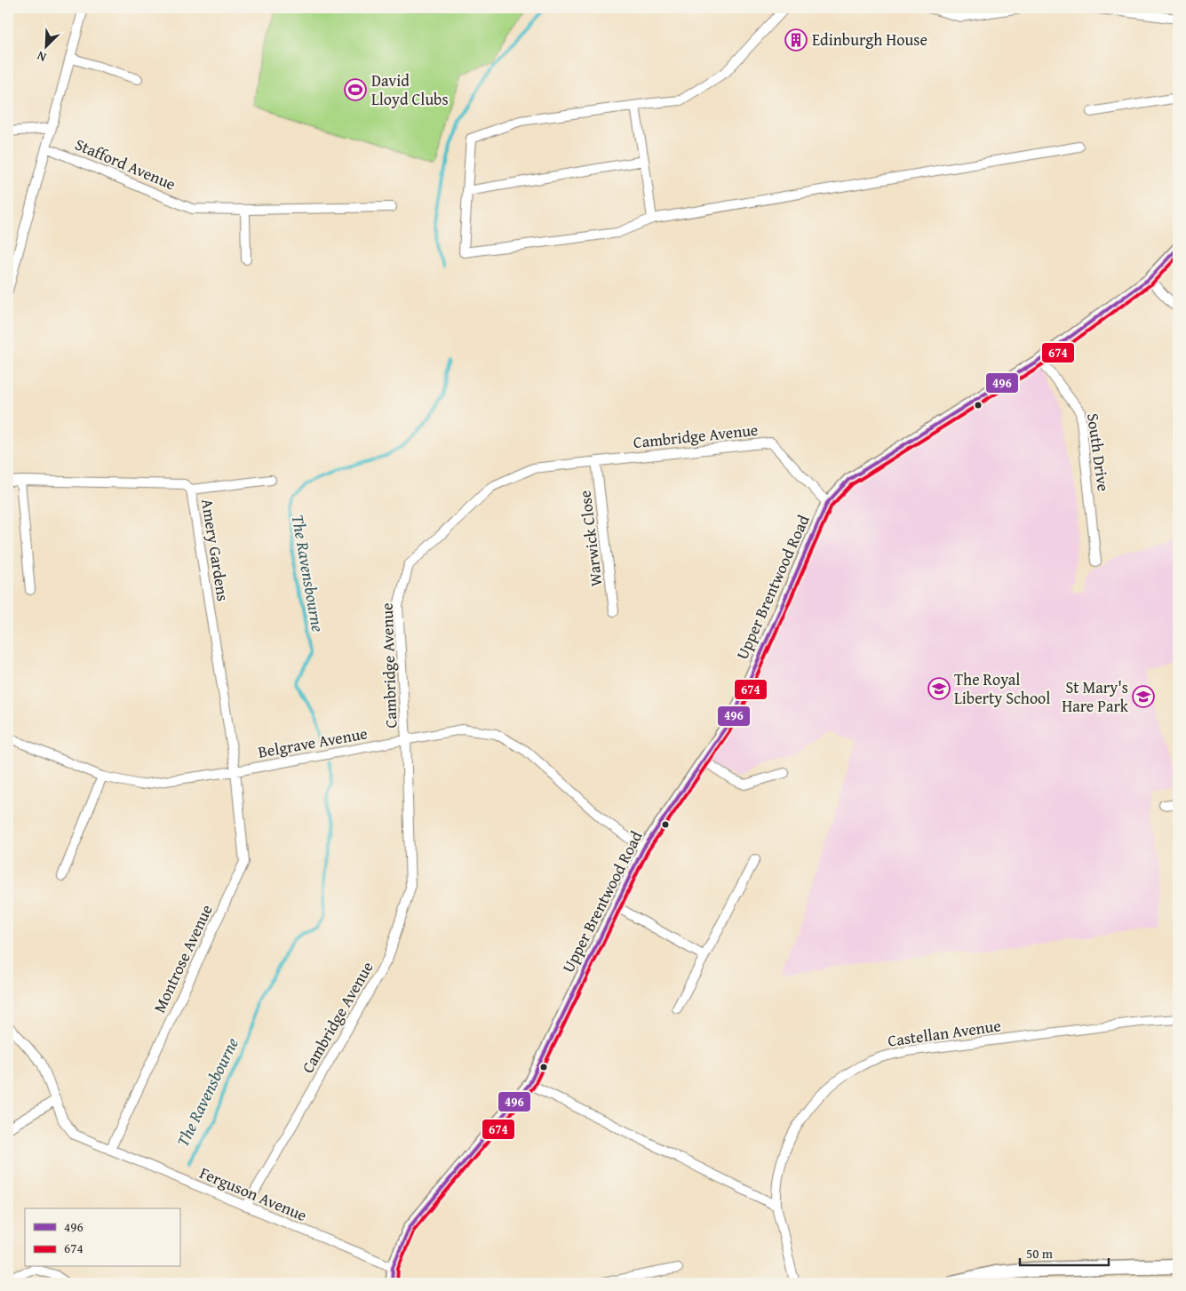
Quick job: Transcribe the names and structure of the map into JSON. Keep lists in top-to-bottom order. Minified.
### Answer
{"streets":{"street":["Stafford Avenue","Cambridge Avenue","South Drive","Warwick Close","Amery Gardens","Upper Brentwood Road","Belgrave Avenue","Montrose Avenue","Castellan Avenue","Ferguson Avenue"]},"crossings":[["Cambridge Avenue","Warwick Close"],["Cambridge Avenue","Upper Brentwood Road"],["Cambridge Avenue","Belgrave Avenue"],["Cambridge Avenue","Ferguson Avenue"],["South Drive","Upper Brentwood Road"],["Amery Gardens","Belgrave Avenue"],["Amery Gardens","Montrose Avenue"],["Upper Brentwood Road","Belgrave Avenue"],["Upper Brentwood Road","Ferguson Avenue"],["Belgrave Avenue","Montrose Avenue"],["Montrose Avenue","Ferguson Avenue"]],"water":["The Ravensbourne"],"places":{"building":["Edinburgh House"],"sports":["David Lloyd Clubs"],"school or university":["The Royal Liberty School","St Mary's Hare Park"]},"lines":["transit line 496","transit line 674"],"legend":["496","674"],"scale_bar":"50 m","north":"bottom left"}
